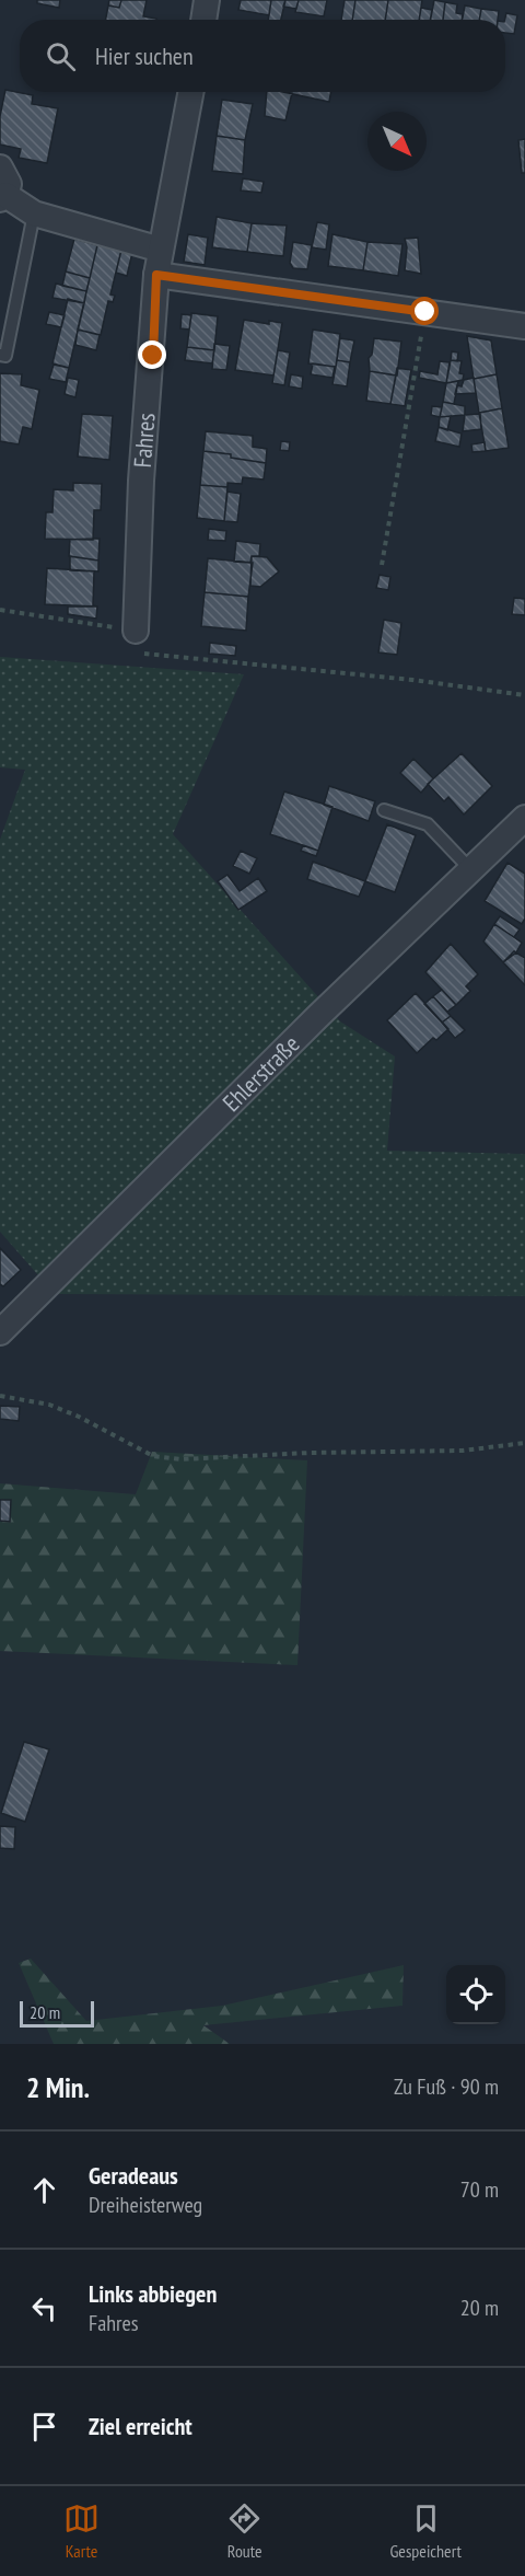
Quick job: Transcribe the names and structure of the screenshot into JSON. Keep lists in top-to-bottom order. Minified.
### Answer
{"streets":{"street":["Fahres","Ehlerstraße"]},"scale_bar":"20 m","north":"bottom right","page":{"search":"Hier suchen","scale":"20 m","heading":["2 Min.","Zu Fuß · 90 m"],"list":[["Geradeaus","Dreiheisterweg","70 m"],["Links abbiegen","Fahres","20 m"],"Ziel erreicht"],"nav":["Karte","Route","Gespeichert"]}}
